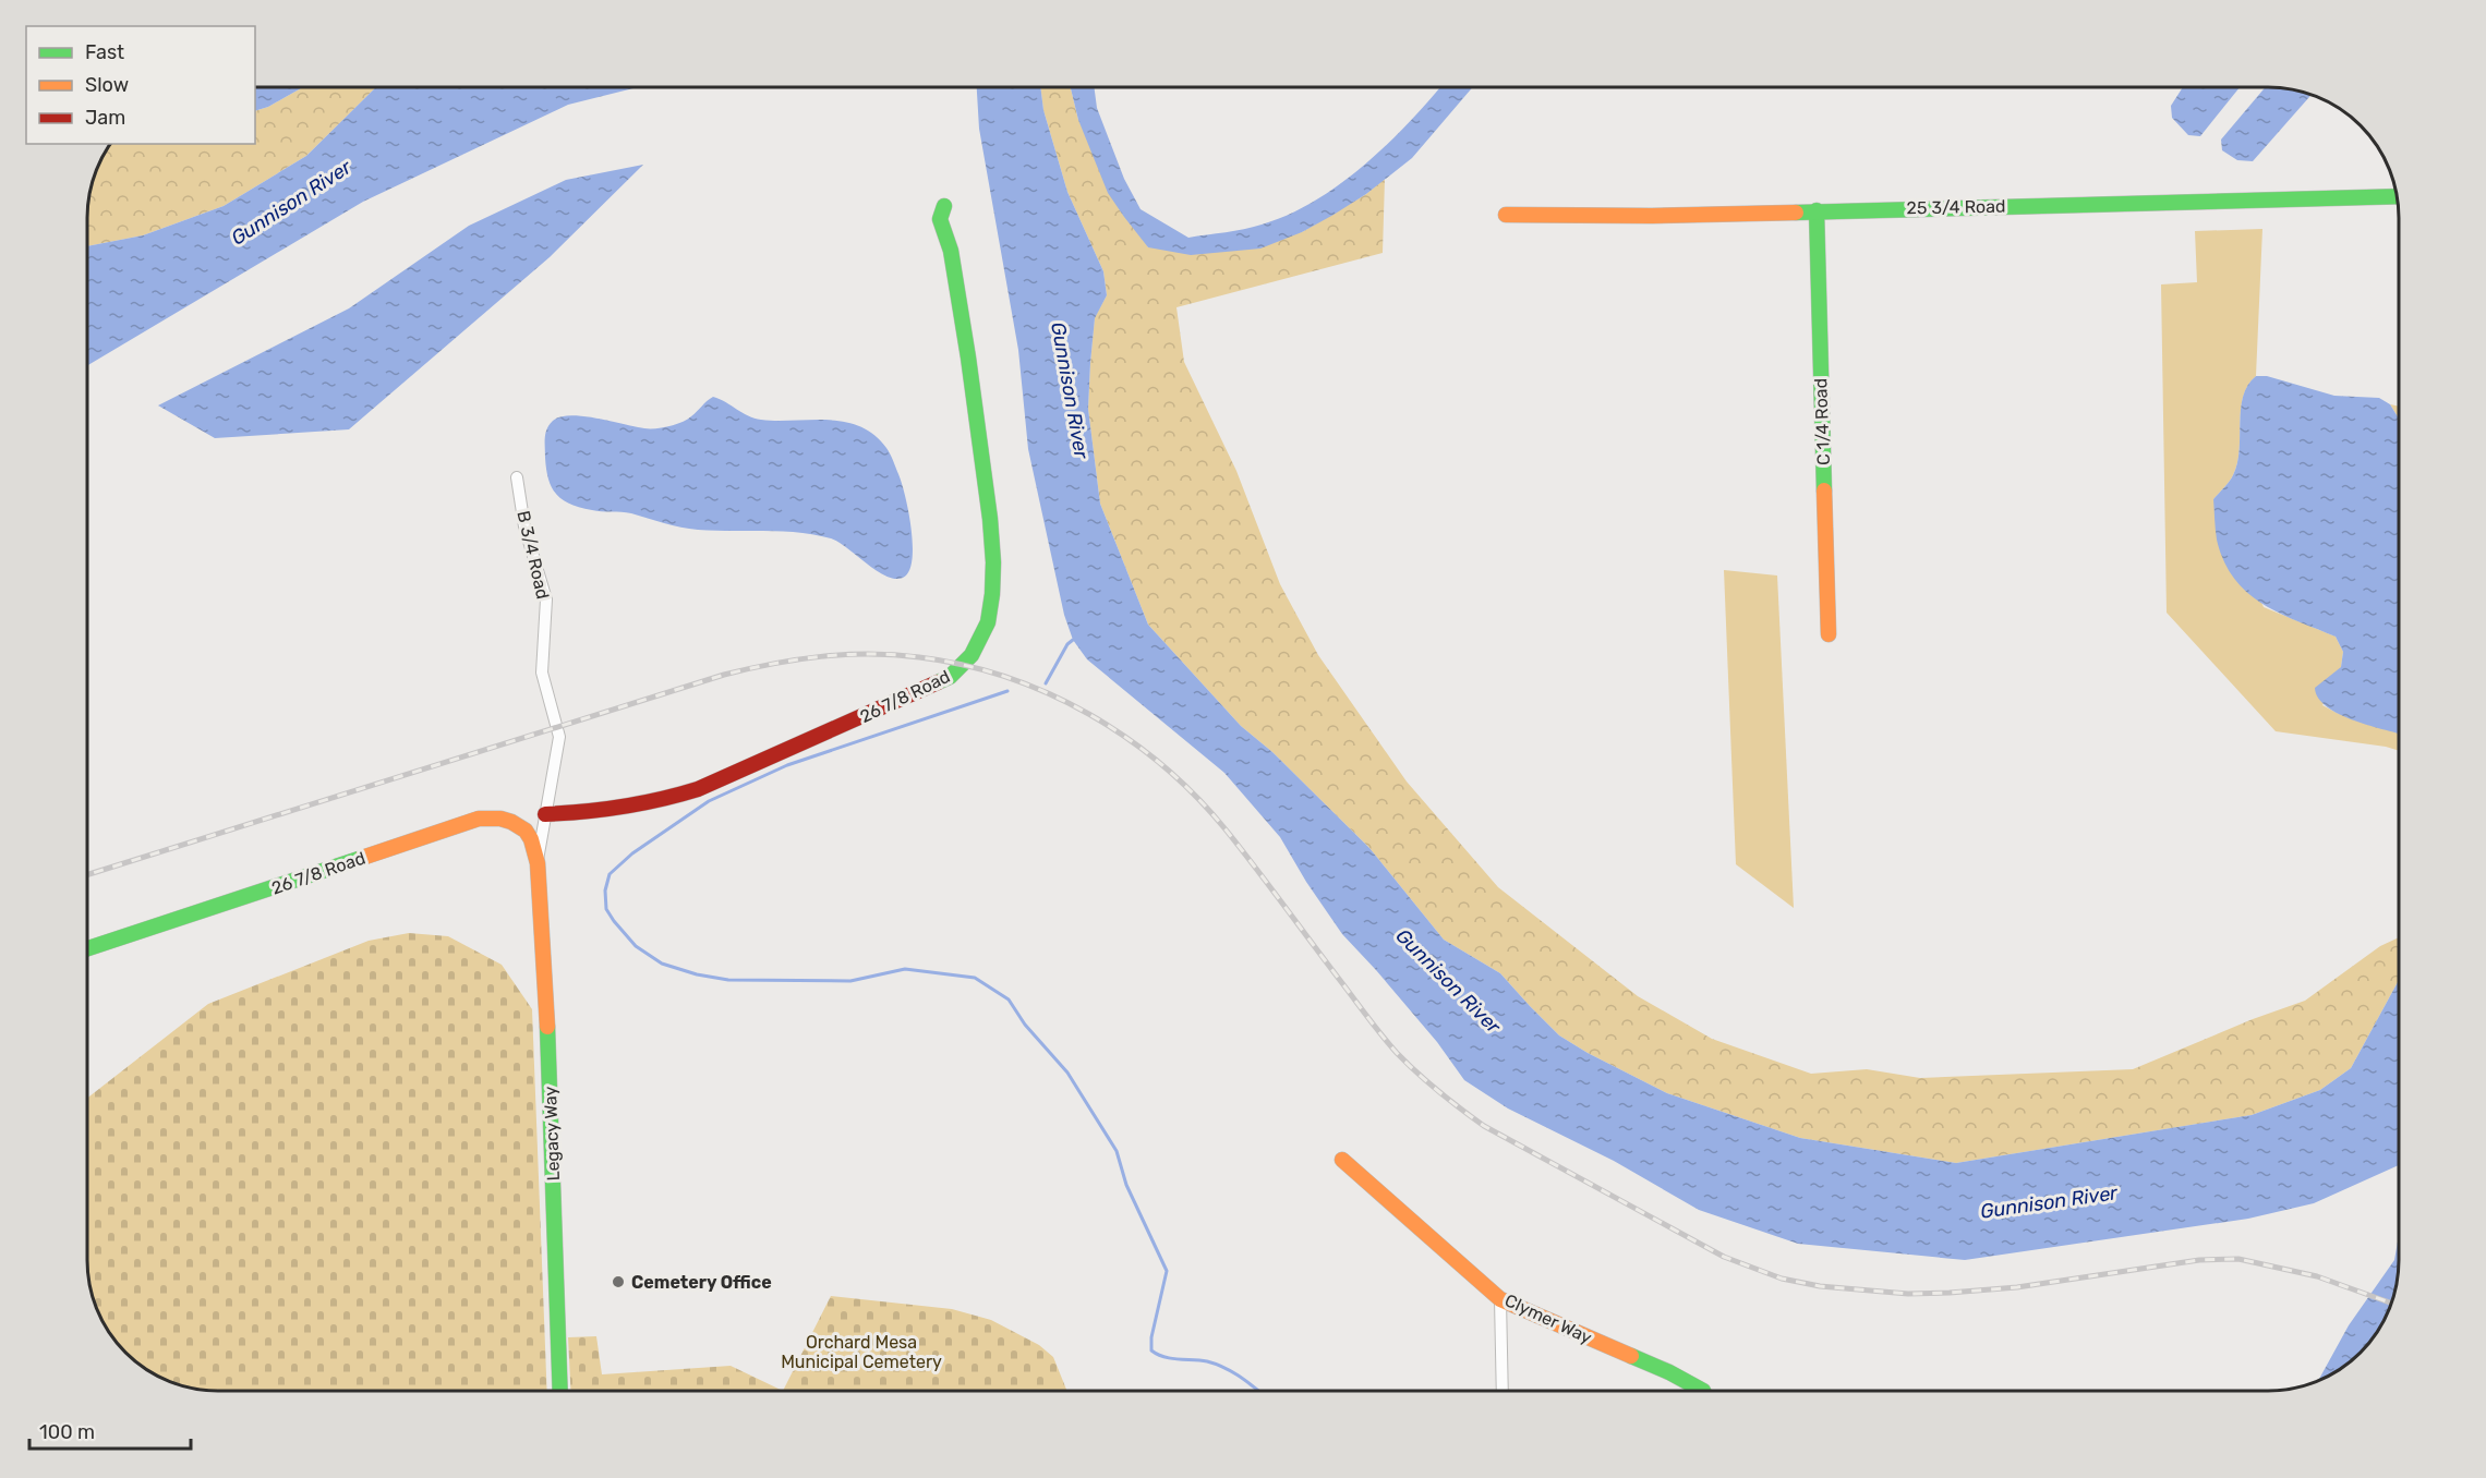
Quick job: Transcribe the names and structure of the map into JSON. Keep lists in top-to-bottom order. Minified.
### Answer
{"streets":{"street":["25 3/4 Road","C 1/4 Road","B 3/4 Road","26 7/8 Road","Legacy Way","Clymer Way"]},"crossings":[["25 3/4 Road","C 1/4 Road"],["B 3/4 Road","26 7/8 Road"],["B 3/4 Road","Legacy Way"],["26 7/8 Road","Legacy Way"]],"water":["Gunnison River"],"parks":["Orchard Mesa Municipal Cemetery"],"places":["Cemetery Office"],"legend":["Fast","Slow","Jam"],"scale_bar":"100 m"}
